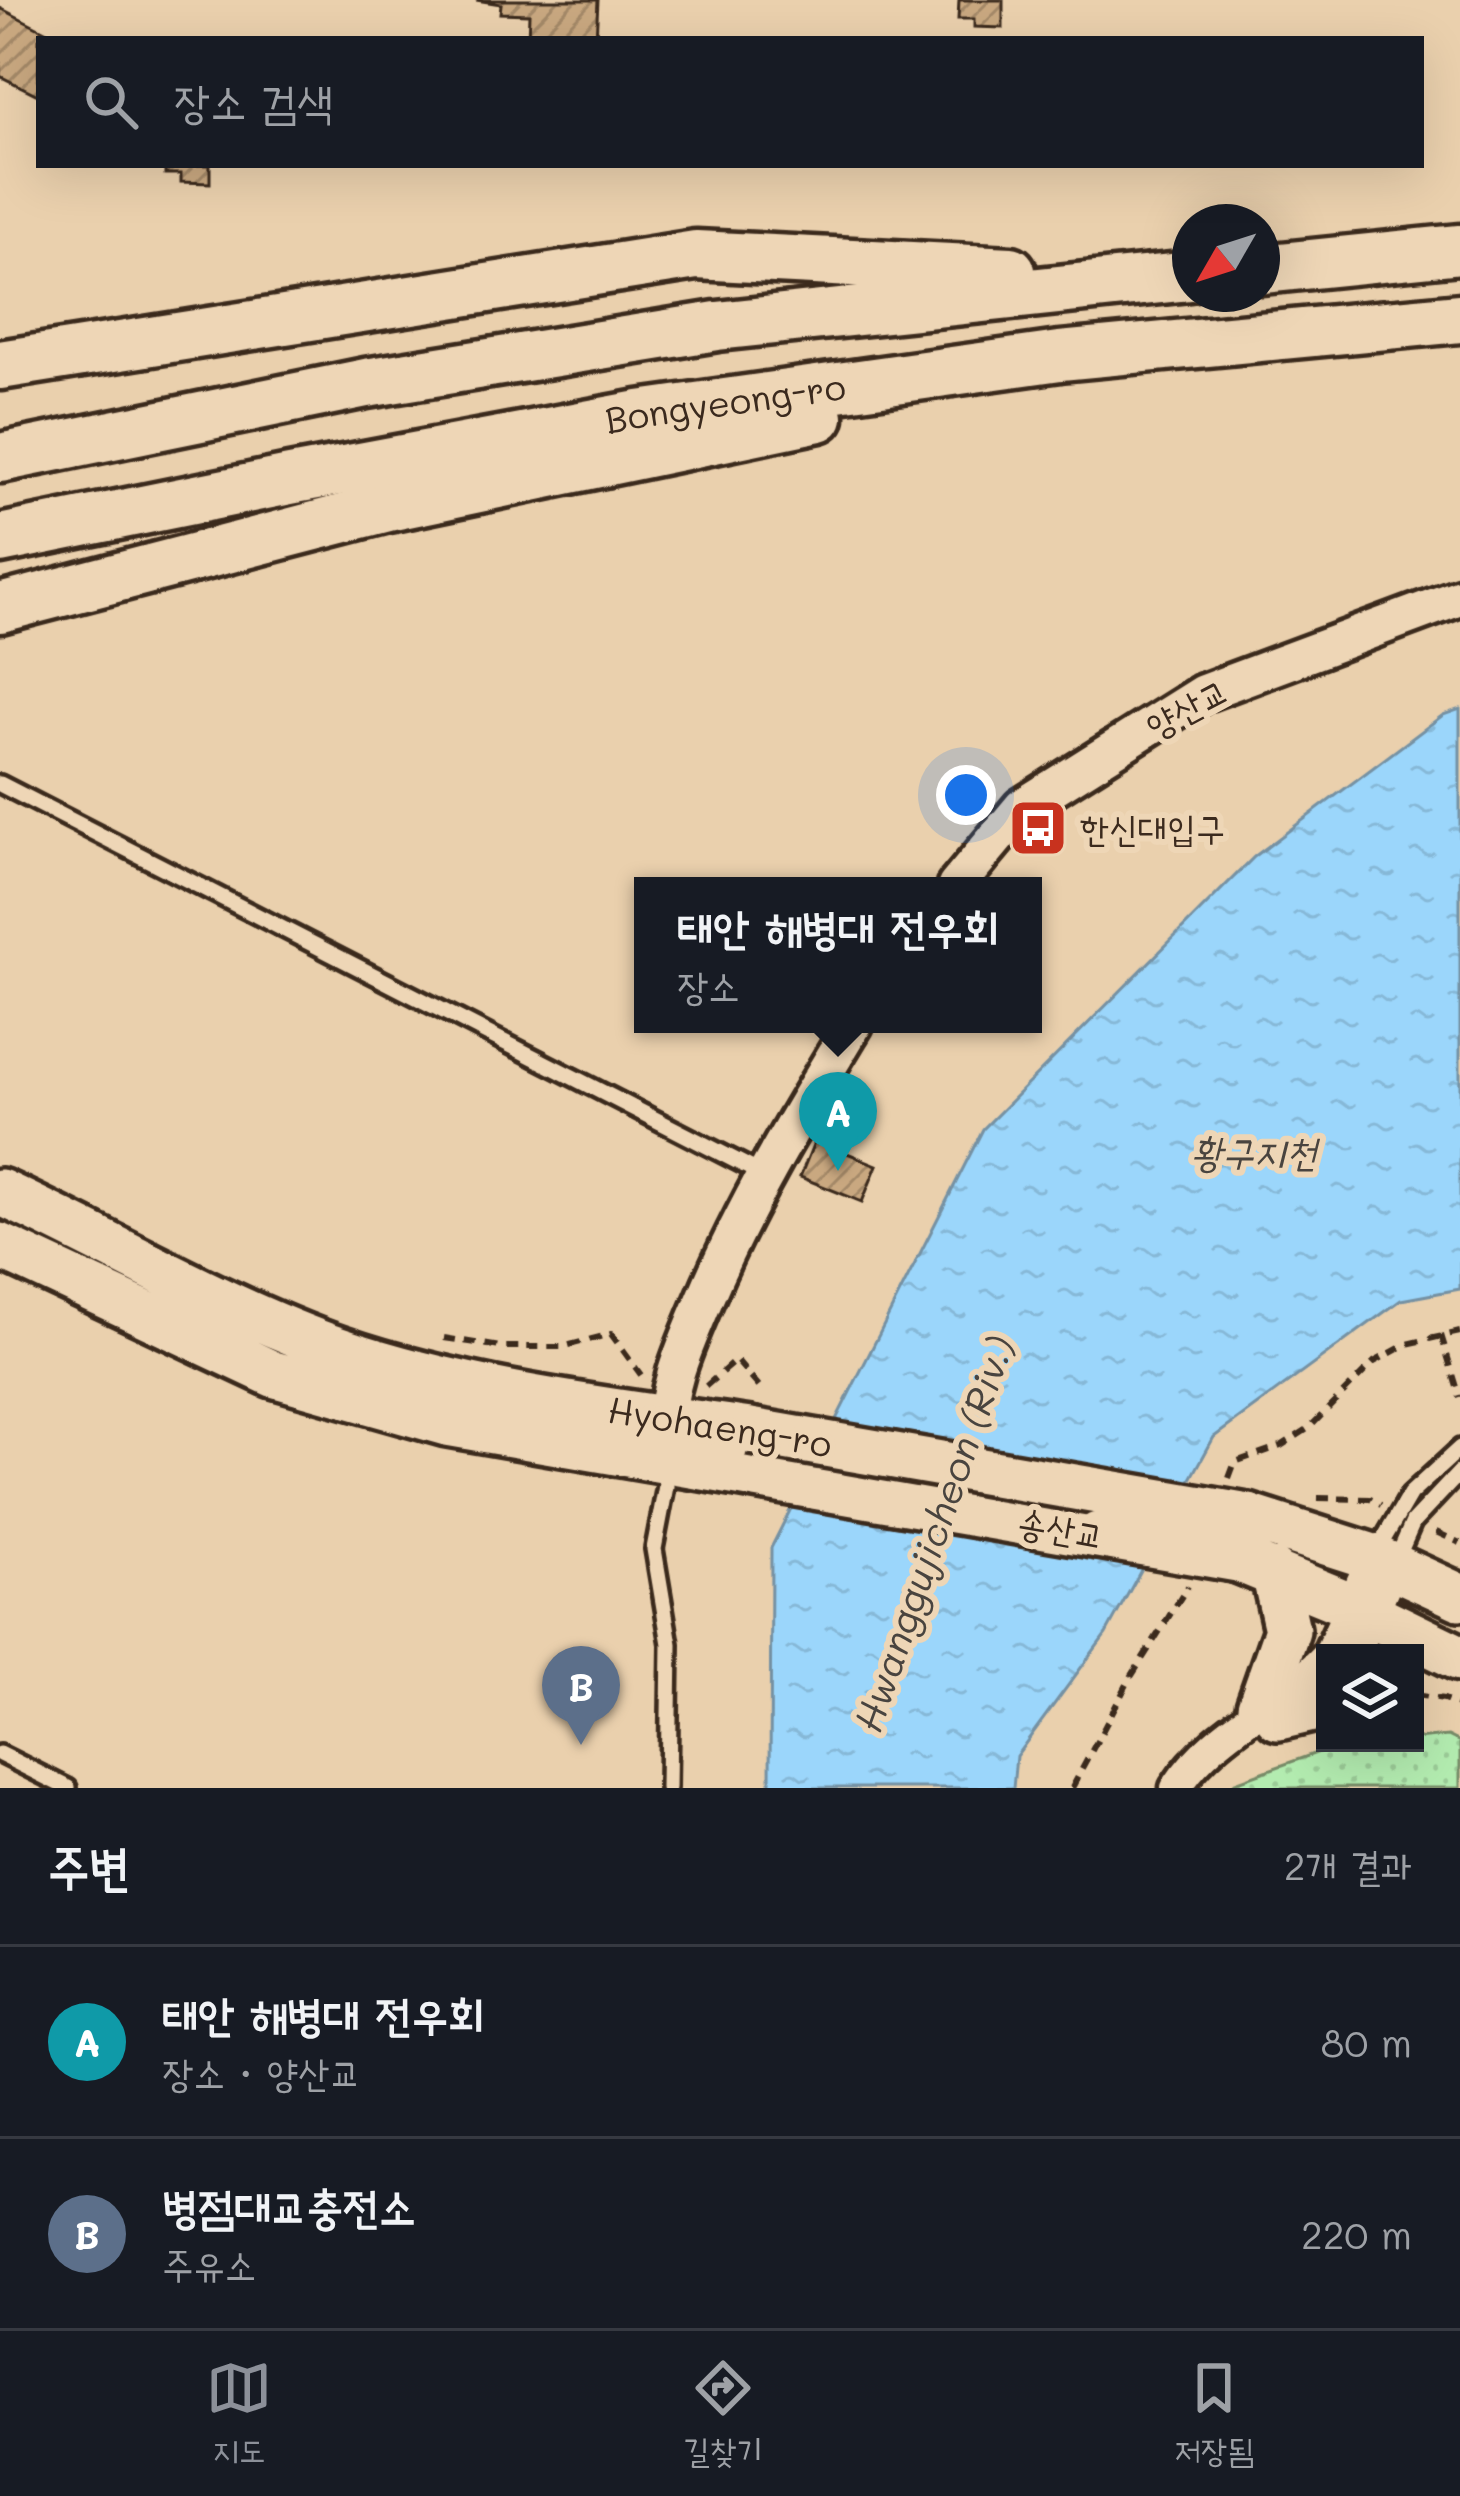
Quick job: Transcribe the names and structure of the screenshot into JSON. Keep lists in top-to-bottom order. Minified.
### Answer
{"streets":{"highway":["Bongyeong-ro"],"main road":["Hyohaeng-ro"],"street":["양산교"]},"water":["황구지천","Hwanggujicheon (Riv.)"],"places":{"bus stop":["한신대입구"]},"north":"bottom left","page":{"search":"장소 검색","popup":["태안 해병대 전우회","장소"],"pins":["A","B"],"heading":["주변","2개 결과"],"list":[{"mark":"A","name":"태안 해병대 전우회","note":"장소 · 양산교","value":"80 m"},{"mark":"B","name":"병점대교충전소","note":"주유소","value":"220 m"}],"nav":["지도","길찾기","저장됨"]}}
